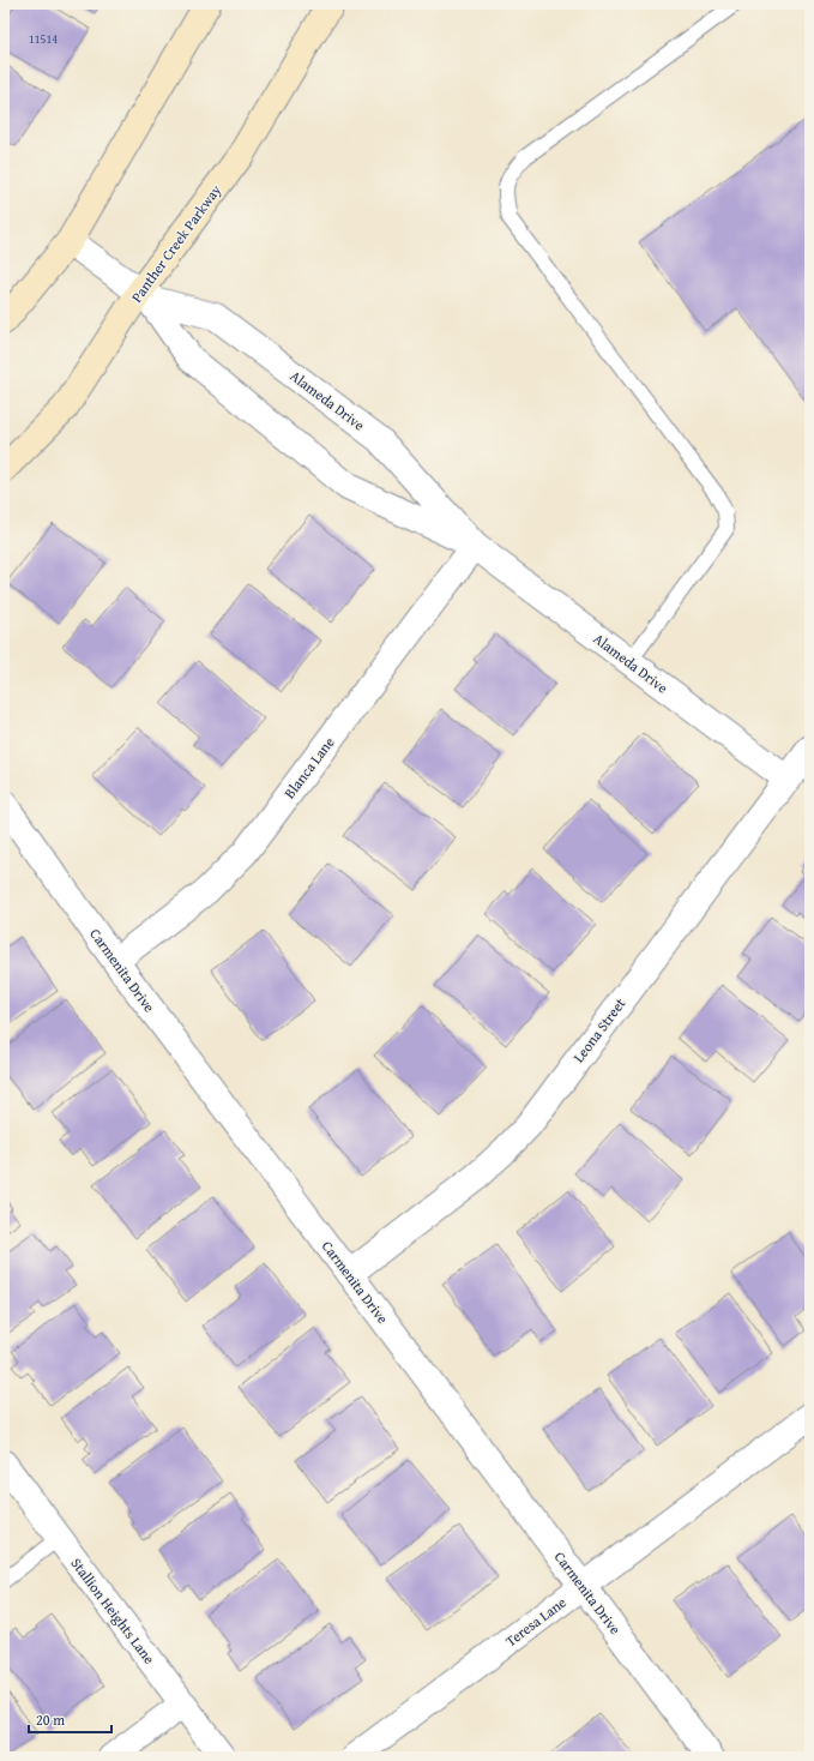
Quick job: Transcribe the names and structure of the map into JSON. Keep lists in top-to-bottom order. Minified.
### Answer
{"streets":{"main road":["Panther Creek Parkway"],"street":["Alameda Drive","Blanca Lane","Carmenita Drive","Leona Street","Stallion Heights Lane","Teresa Lane"]},"crossings":[["Panther Creek Parkway","Alameda Drive"],["Alameda Drive","Blanca Lane"],["Alameda Drive","Leona Street"],["Blanca Lane","Carmenita Drive"],["Carmenita Drive","Leona Street"],["Carmenita Drive","Teresa Lane"]],"house_numbers":["11514"],"scale_bar":"20 m"}
